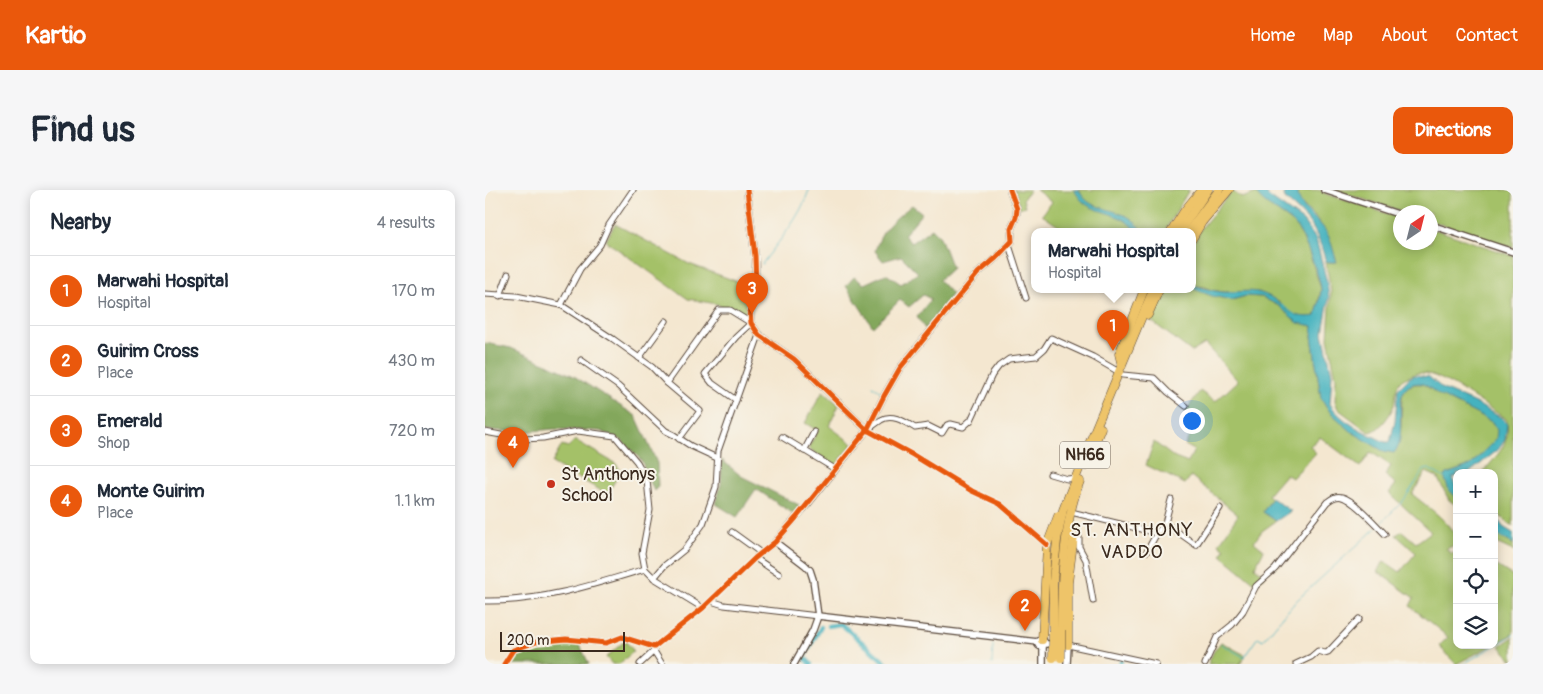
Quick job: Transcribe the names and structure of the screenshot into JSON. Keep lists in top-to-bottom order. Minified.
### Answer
{"streets":{"highway":["NH66"]},"districts":["ST. ANTHONY VADDO"],"places":["St Anthonys School"],"scale_bar":"200 m","north":"top right","page":{"header":"Kartio","nav":["Home","Map","About","Contact"],"buttons":"Directions","title":"Find us","heading":["Nearby","4 results"],"popup":["Marwahi Hospital","Hospital"],"list":[{"mark":"1","name":"Marwahi Hospital","note":"Hospital","value":"170 m"},{"mark":"2","name":"Guirim Cross","note":"Place","value":"430 m"},{"mark":"3","name":"Emerald","note":"Shop","value":"720 m"},{"mark":"4","name":"Monte Guirim","note":"Place","value":"1.1 km"}],"pins":["3","1","4","2"],"map_buttons":["+","−"],"scale":"200 m"}}
